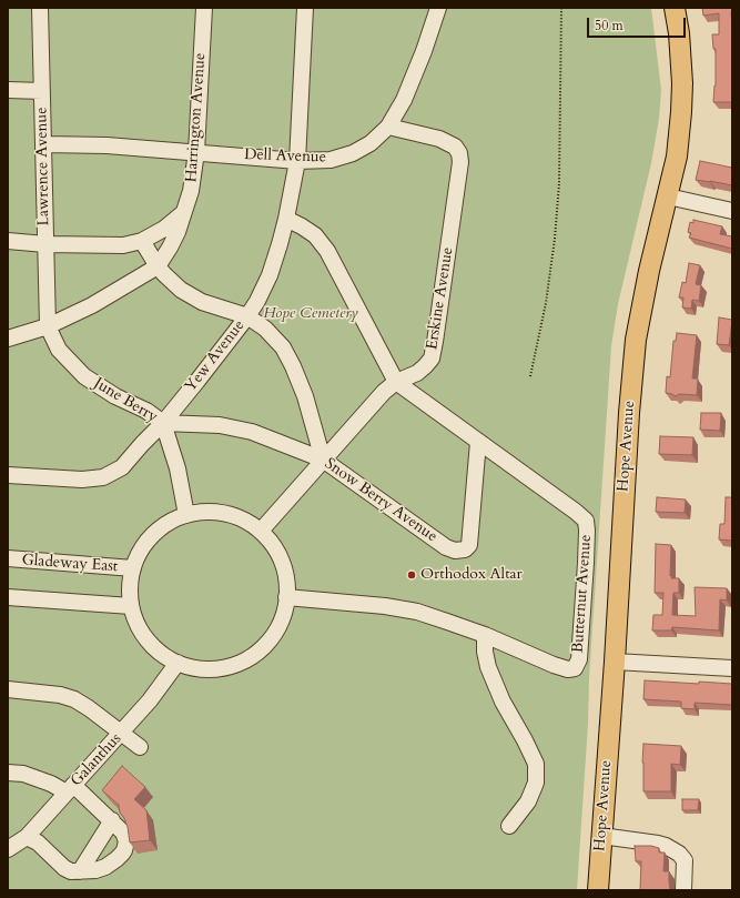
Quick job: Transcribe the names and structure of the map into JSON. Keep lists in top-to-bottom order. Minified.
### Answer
{"streets":{"main road":["Hope Avenue"],"street":["Harrington Avenue","Dell Avenue","Lawrence Avenue","Erskine Avenue","Yew Avenue","June Berry","Snow Berry Avenue","Gladeway East","Butternut Avenue","Galanthus"]},"crossings":[["Harrington Avenue","Dell Avenue"],["Harrington Avenue","Lawrence Avenue"],["Harrington Avenue","June Berry"],["Dell Avenue","Lawrence Avenue"],["Dell Avenue","Erskine Avenue"],["Dell Avenue","Yew Avenue"],["Lawrence Avenue","June Berry"],["Erskine Avenue","June Berry"],["Erskine Avenue","Snow Berry Avenue"],["Erskine Avenue","Gladeway East"],["Erskine Avenue","Butternut Avenue"],["Erskine Avenue","Galanthus"],["Yew Avenue","June Berry"],["Yew Avenue","Snow Berry Avenue"],["Yew Avenue","Butternut Avenue"],["June Berry","Snow Berry Avenue"],["June Berry","Gladeway East"],["June Berry","Butternut Avenue"],["June Berry","Galanthus"],["Snow Berry Avenue","Butternut Avenue"],["Gladeway East","Butternut Avenue"],["Gladeway East","Galanthus"],["Butternut Avenue","Galanthus"]],"parks":["Hope Cemetery"],"places":["Orthodox Altar"],"scale_bar":"50 m"}
